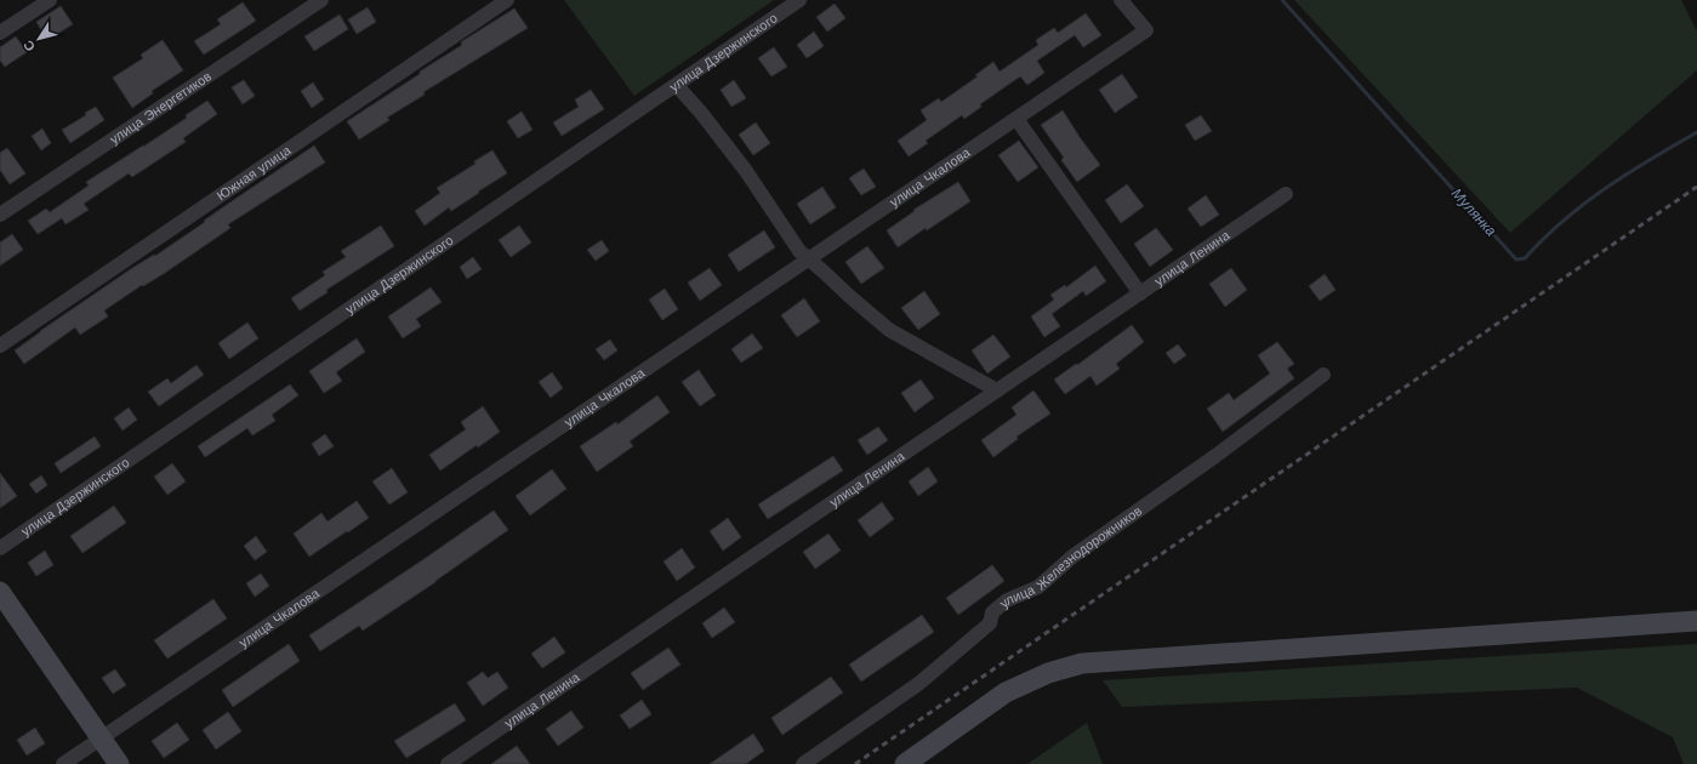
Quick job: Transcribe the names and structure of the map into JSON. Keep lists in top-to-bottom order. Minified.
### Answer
{"streets":{"street":["улица Дзержинского","улица Энергетиков","Южная улица","улица Чкалова","улица Ленина","улица Железнодорожников"]},"water":["Мулянка"],"north":"bottom left"}
